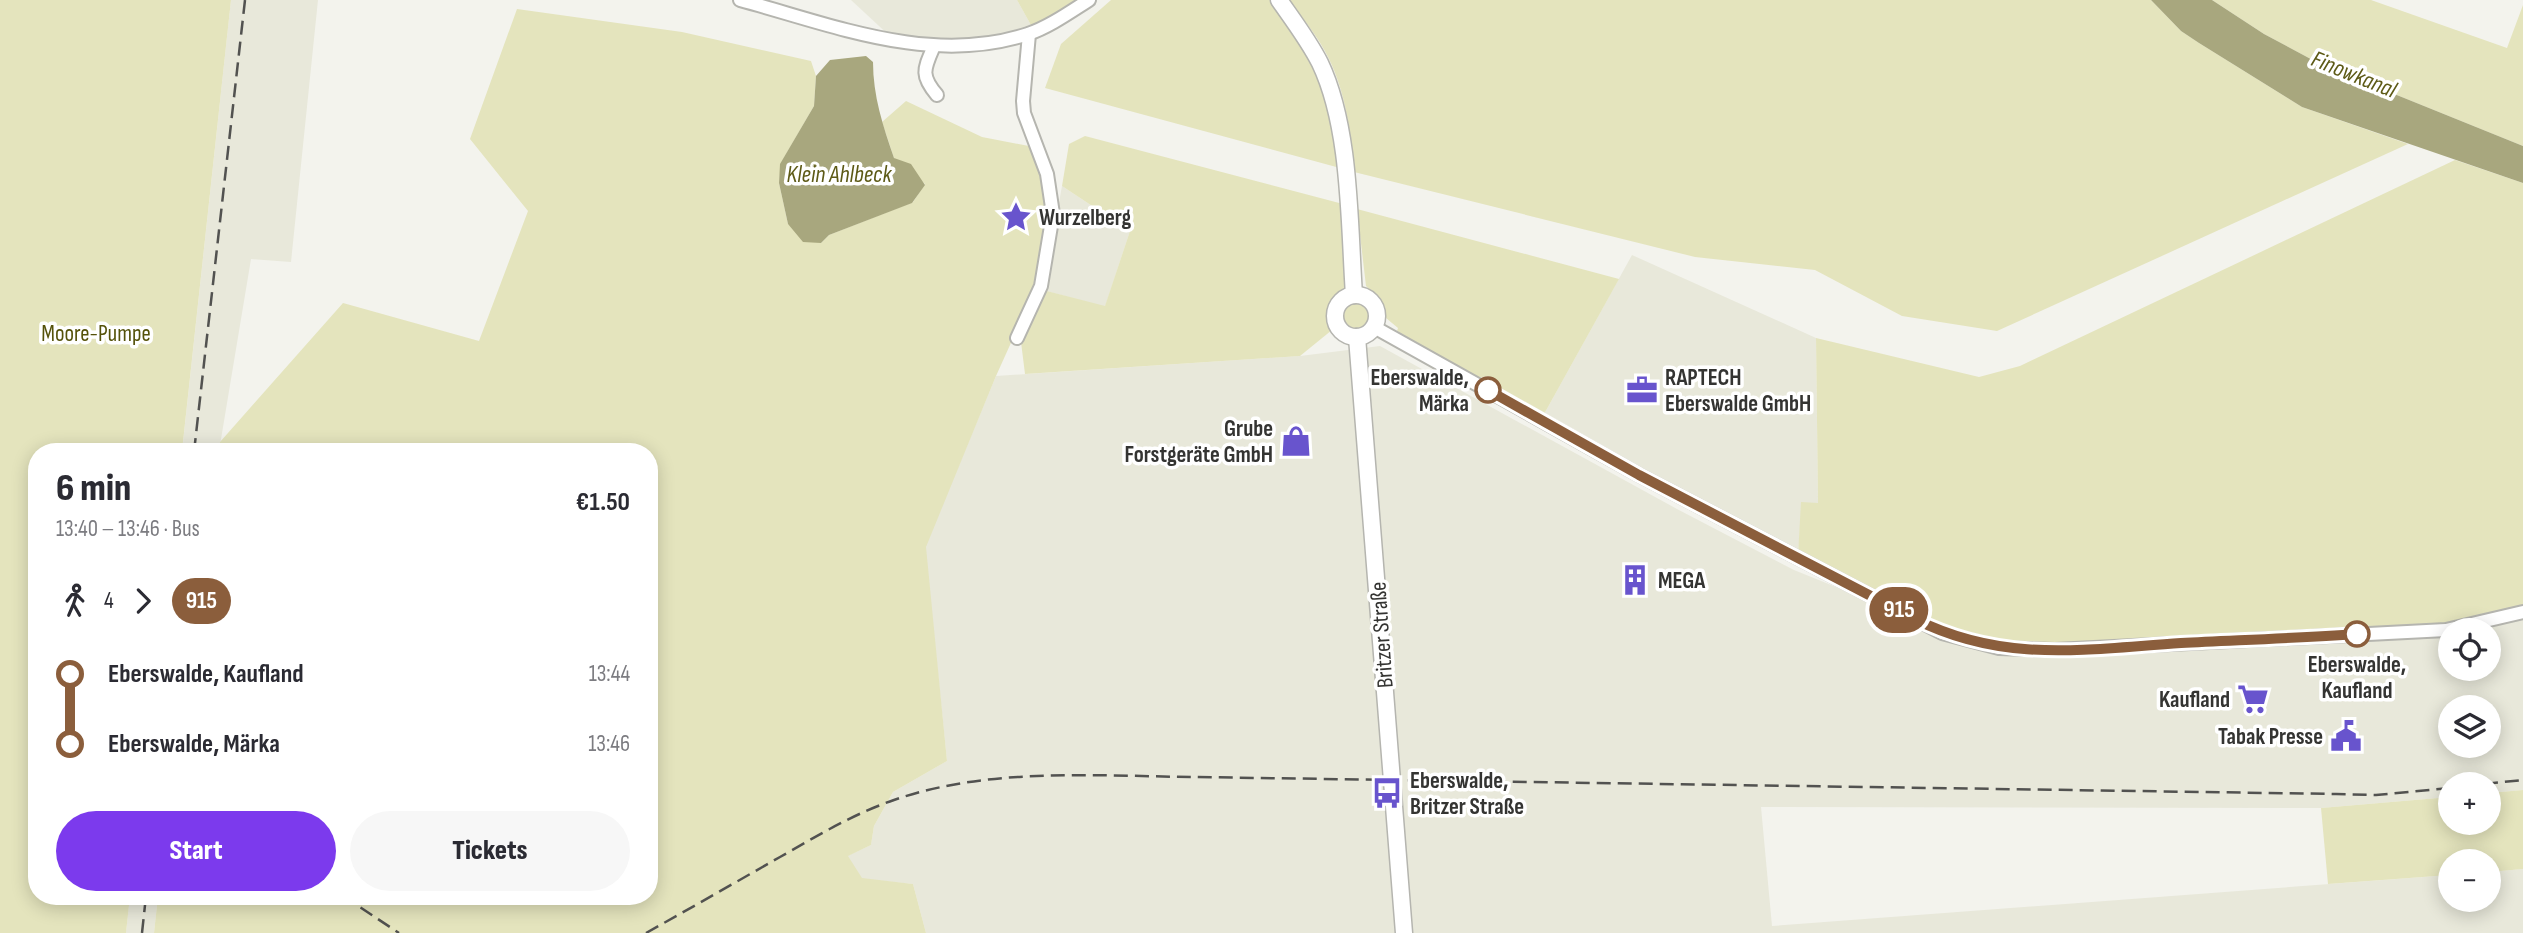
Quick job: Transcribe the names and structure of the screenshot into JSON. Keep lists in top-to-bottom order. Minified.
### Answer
{"streets":{"main road":["Britzer Straße"]},"water":["Finowkanal","Klein Ahlbeck"],"parks":["Moore-Pumpe"],"places":{"place":["Wurzelberg"],"other":["Eberswalde, Märka","Eberswalde, Kaufland"],"office":["RAPTECH Eberswalde GmbH"],"shop":["Grube Forstgeräte GmbH"],"building":["MEGA"],"supermarket":["Kaufland"],"public building":["Tabak Presse"],"bus stop":["Eberswalde, Britzer Straße"]},"lines":["bus line 915"],"page":{"on_map":"915","heading":["6 min","13:40 – 13:46 · Bus","€1.50"],"legs":["4","915"],"map_buttons":["+","−"],"list":[{"name":"Eberswalde, Kaufland","value":"13:44"},{"name":"Eberswalde, Märka","value":"13:46"}],"buttons":["Start","Tickets"]}}
